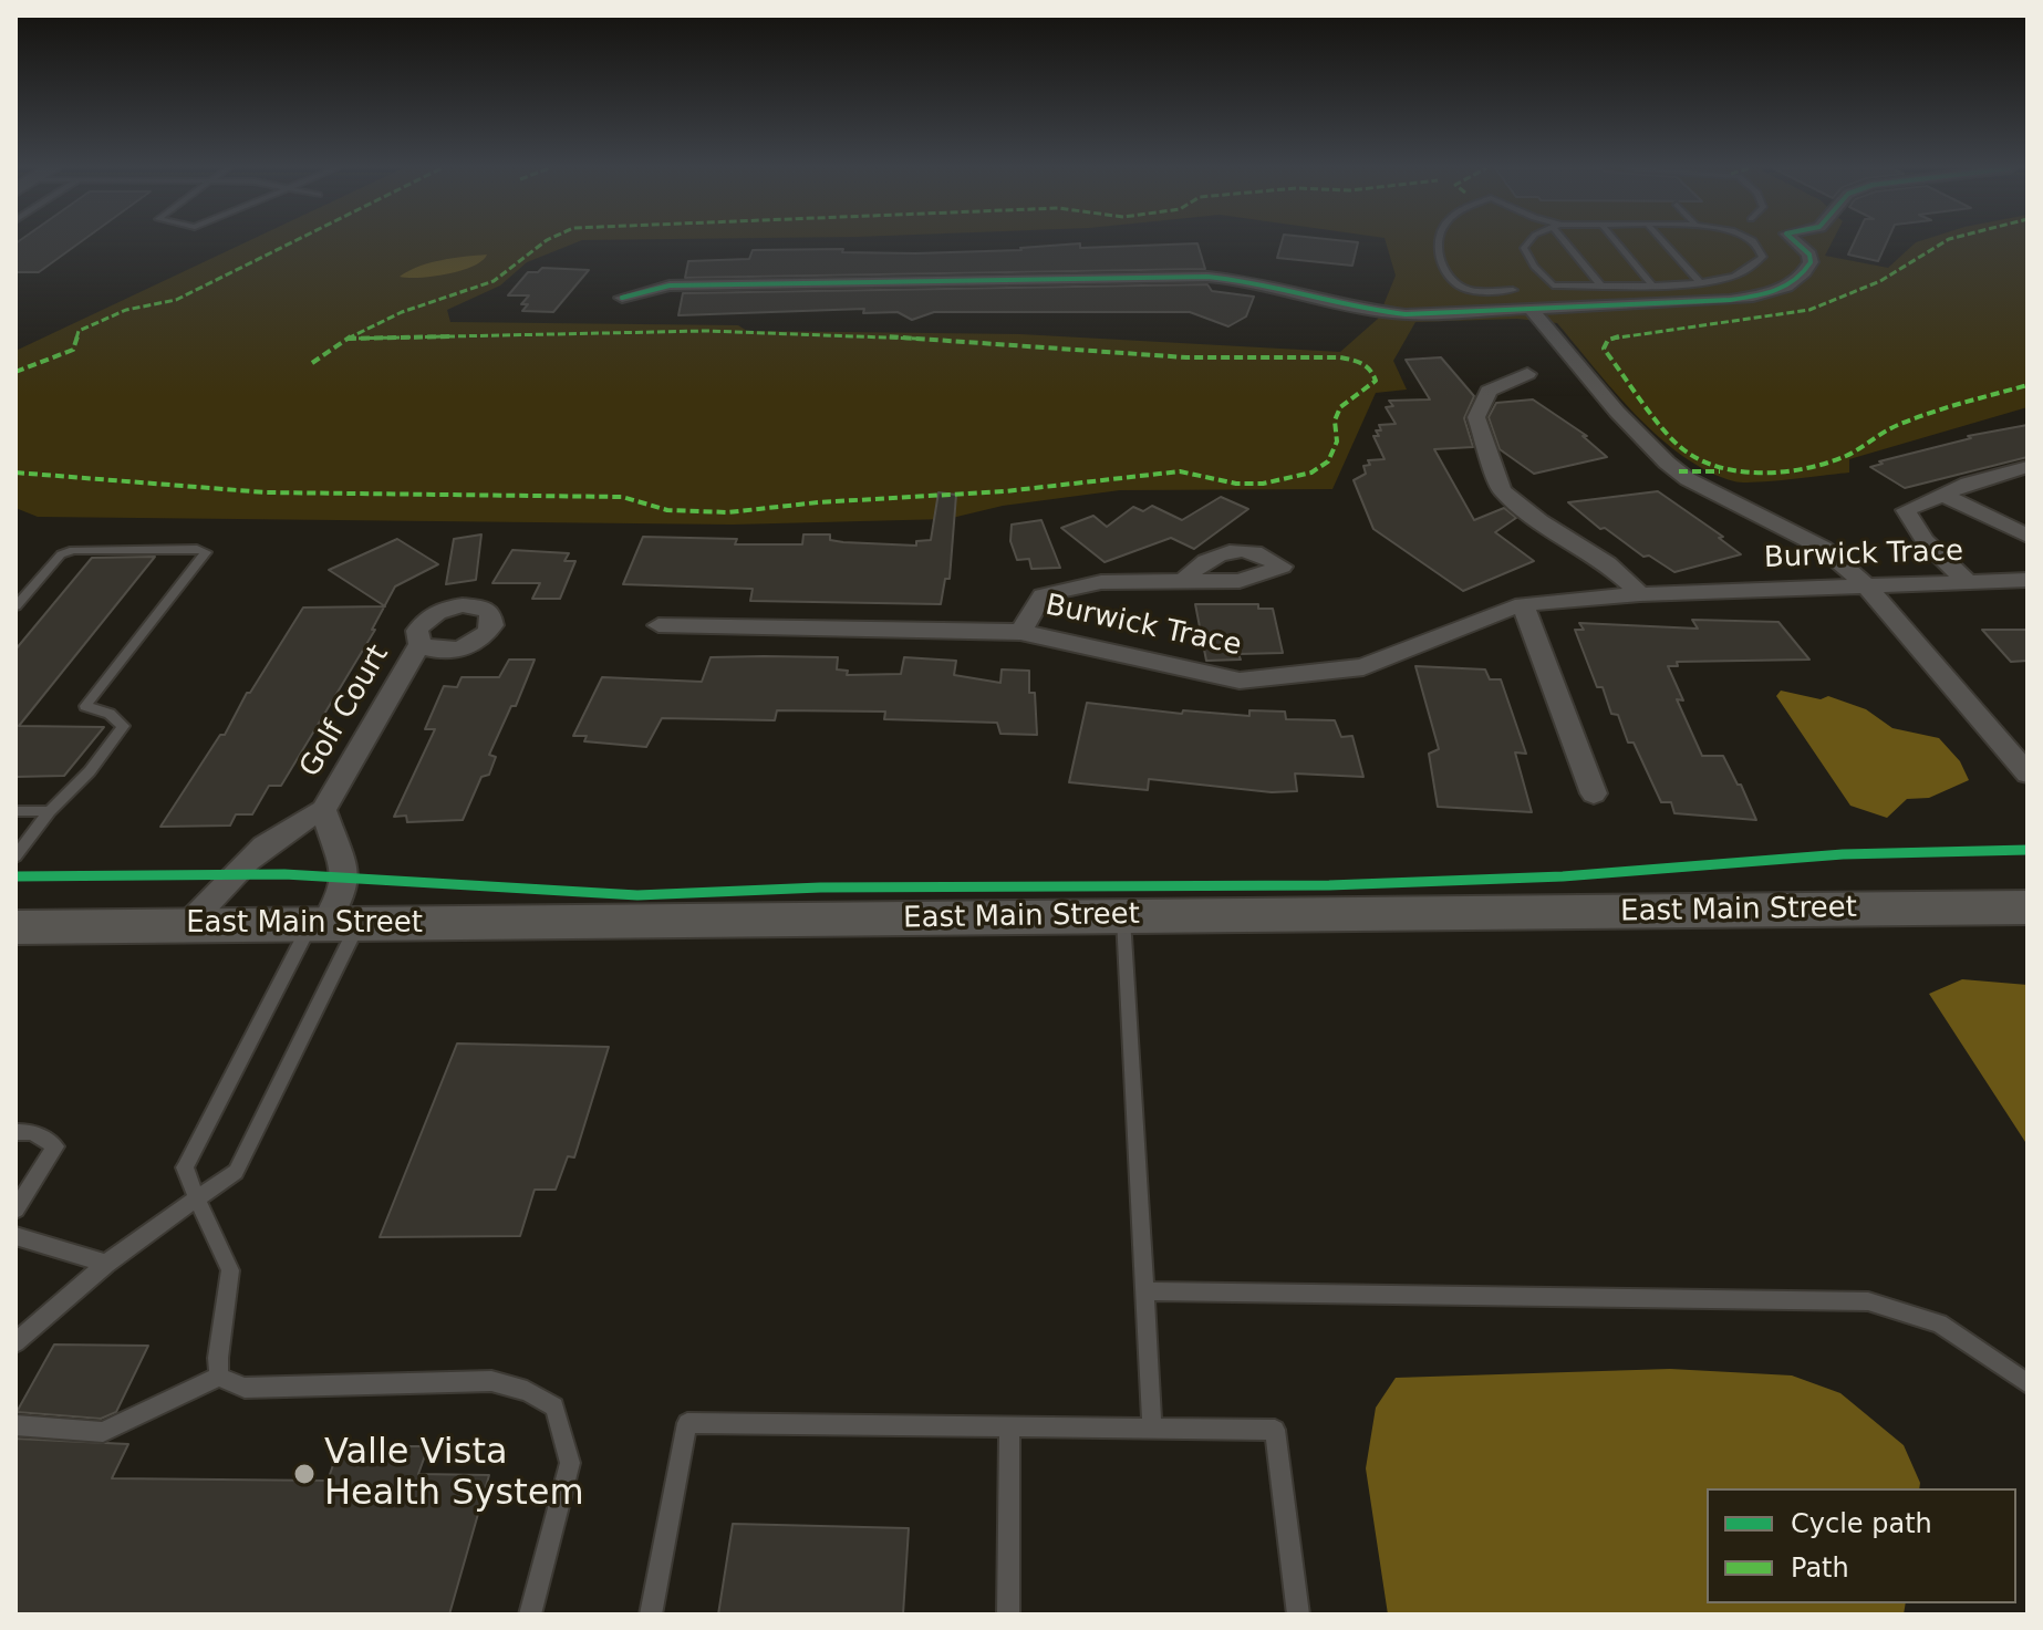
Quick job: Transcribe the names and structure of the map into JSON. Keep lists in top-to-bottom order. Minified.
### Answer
{"streets":{"main road":["East Main Street"],"street":["Burwick Trace","Golf Court"]},"places":["Valle Vista Health System"],"legend":["Cycle path","Path"]}
